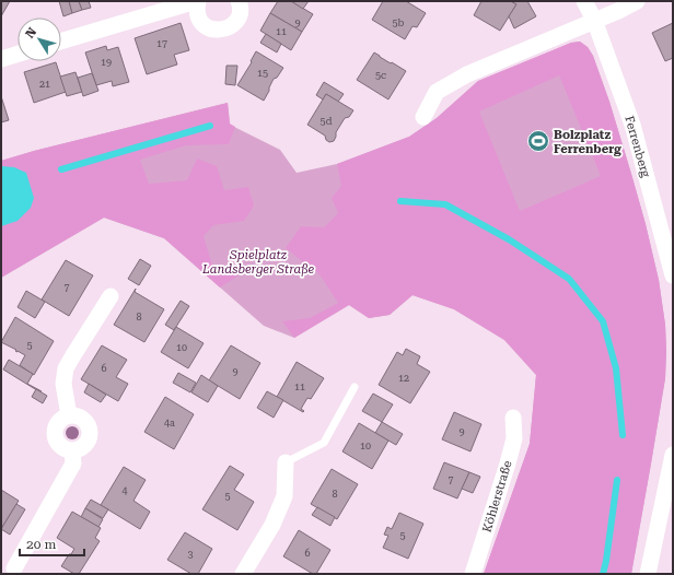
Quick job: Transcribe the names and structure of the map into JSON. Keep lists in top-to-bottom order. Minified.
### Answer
{"streets":{"street":["Ferrenberg","Köhlerstraße"]},"parks":["Spielplatz Landsberger Straße"],"places":{"sports":["Bolzplatz Ferrenberg"]},"house_numbers":["9","5b","11","17","19","15","5c","21","5d","7","8","5","10","6","9","12","11","4a","9","10","7","4","8","5","5","6","3"],"scale_bar":"20 m","north":"top left"}
